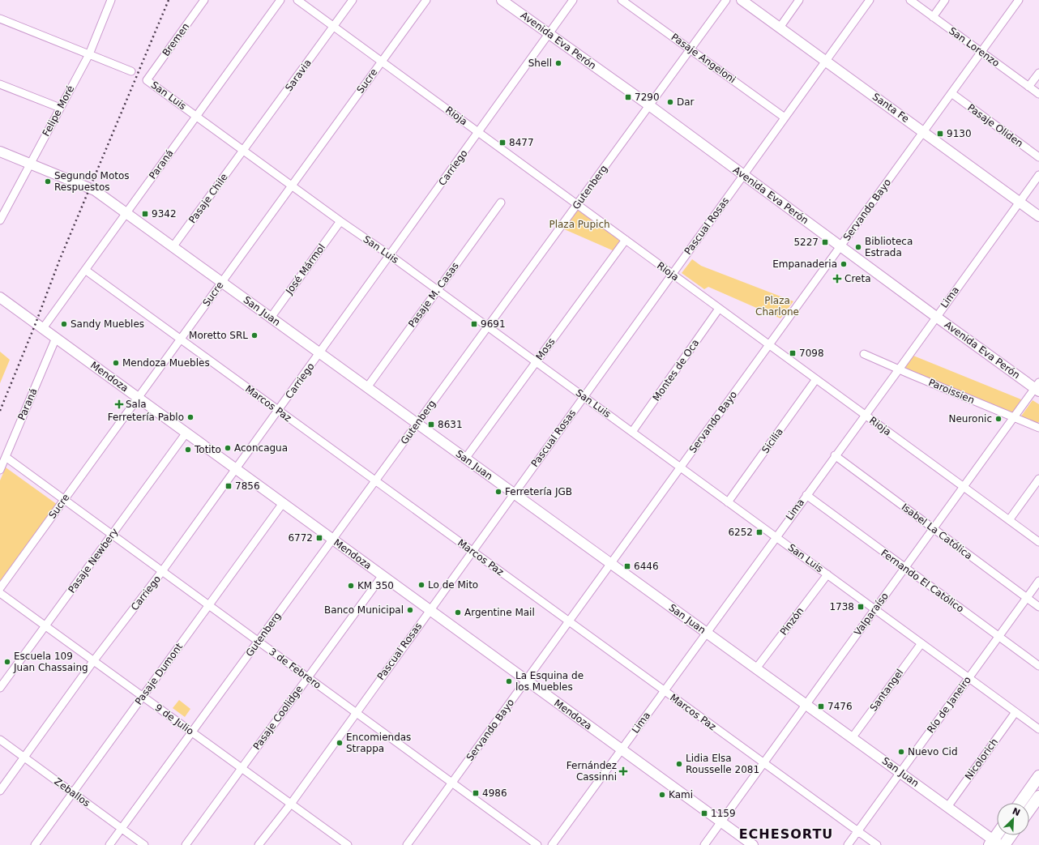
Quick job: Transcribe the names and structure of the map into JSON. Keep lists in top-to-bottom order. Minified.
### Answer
{"streets":{"main road":["Avenida Eva Perón","Santa Fe","San Juan","Mendoza"],"street":["Bremen","San Lorenzo","Pasaje Angeloni","Saravia","Sucre","San Luis","Felipe Moré","Rioja","Pasaje Oliden","Paraná","Carriego","Gutenberg","Pasaje Chile","Servando Bayo","Pascual Rosas","José Mármol","Pasaje M. Casas","Lima","Moss","Montes de Oca","Paroissien","Marcos Paz","Sicilia","Isabel La Católica","Pasaje Newbery","Fernando El Católico","Valparaíso","Pinzón","3 de Febrero","Pasaje Dumont","Santangel","Río de Janeiro","Pasaje Coolidge","9 de Julio","Nicolorich","Zeballos"]},"crossings":[["Bremen","San Luis"],["Avenida Eva Perón","Carriego"],["Avenida Eva Perón","Gutenberg"],["Avenida Eva Perón","Servando Bayo"],["Avenida Eva Perón","Pascual Rosas"],["Avenida Eva Perón","Lima"],["Avenida Eva Perón","Valparaíso"],["San Lorenzo","Servando Bayo"],["Pasaje Angeloni","Gutenberg"],["Pasaje Angeloni","Pascual Rosas"],["Saravia","San Luis"],["Saravia","Rioja"],["Saravia","Pasaje Chile"],["Sucre","San Luis"],["Sucre","Rioja"],["Sucre","San Juan"],["Sucre","Mendoza"],["Sucre","Marcos Paz"],["Sucre","3 de Febrero"],["San Luis","Paraná"],["San Luis","Carriego"],["San Luis","Gutenberg"],["San Luis","Pasaje Chile"],["San Luis","Servando Bayo"],["San Luis","Pascual Rosas"],["San Luis","José Mármol"],["San Luis","Pasaje M. Casas"],["San Luis","Lima"],["San Luis","Moss"],["San Luis","Montes de Oca"],["San Luis","Sicilia"],["San Luis","Valparaíso"],["San Luis","Pinzón"],["San Luis","Santangel"],["San Luis","Río de Janeiro"],["San Luis","Nicolorich"],["Santa Fe","Servando Bayo"],["Santa Fe","Pascual Rosas"],["Santa Fe","Lima"],["Felipe Moré","San Juan"],["Rioja","Carriego"],["Rioja","Gutenberg"],["Rioja","Servando Bayo"],["Rioja","Pascual Rosas"],["Rioja","Lima"],["Rioja","Moss"],["Rioja","Montes de Oca"],["Rioja","Sicilia"],["Rioja","Valparaíso"],["Pasaje Oliden","Servando Bayo"],["Paraná","San Juan"],["Paraná","Mendoza"],["Paraná","Marcos Paz"],["Paraná","3 de Febrero"],["Carriego","San Juan"],["Carriego","Mendoza"],["Carriego","Marcos Paz"],["Carriego","3 de Febrero"],["Carriego","9 de Julio"],["Carriego","Zeballos"],["Gutenberg","San Juan"],["Gutenberg","Mendoza"],["Gutenberg","Marcos Paz"],["Gutenberg","3 de Febrero"],["Gutenberg","9 de Julio"],["Gutenberg","Zeballos"],["Pasaje Chile","San Juan"],["Servando Bayo","San Juan"],["Servando Bayo","Mendoza"],["Servando Bayo","Marcos Paz"],["Servando Bayo","3 de Febrero"],["Pascual Rosas","San Juan"],["Pascual Rosas","Mendoza"],["Pascual Rosas","Marcos Paz"],["Pascual Rosas","3 de Febrero"],["Pascual Rosas","9 de Julio"],["José Mármol","San Juan"],["Pasaje M. Casas","San Juan"],["Lima","San Juan"],["Lima","Mendoza"],["Lima","Paroissien"],["Lima","Marcos Paz"],["Lima","Isabel La Católica"],["Lima","Fernando El Católico"],["San Juan","Moss"],["San Juan","Valparaíso"],["San Juan","Pinzón"],["San Juan","Santangel"],["San Juan","Río de Janeiro"],["San Juan","Nicolorich"],["Mendoza","Pasaje Newbery"],["Mendoza","Valparaíso"],["Mendoza","Pasaje Dumont"],["Mendoza","Pasaje Coolidge"],["Paroissien","Valparaíso"],["Marcos Paz","Valparaíso"],["Marcos Paz","Río de Janeiro"],["Isabel La Católica","Valparaíso"],["Isabel La Católica","Río de Janeiro"],["Pasaje Newbery","3 de Febrero"],["Pasaje Newbery","9 de Julio"],["Fernando El Católico","Valparaíso"],["Fernando El Católico","Río de Janeiro"],["3 de Febrero","Pasaje Dumont"],["3 de Febrero","Pasaje Coolidge"],["Pasaje Dumont","9 de Julio"],["Pasaje Dumont","Zeballos"],["Pasaje Coolidge","9 de Julio"]],"districts":["ECHESORTU"],"parks":["Plaza Pupich","Plaza Charlone"],"places":{"other":["Shell","Dar","Segundo Motos Respuestos","Biblioteca Estrada","Empanaderia","Sandy Muebles","Moretto SRL","Mendoza Muebles","Ferretería Pablo","Neuronic","Aconcagua","Totito","Ferretería JGB","Lo de Mito","KM 350","Banco Municipal","Argentine Mail","Escuela 109 Juan Chassaing","La Esquina de los Muebles","Encomiendas Strappa","Nuevo Cid","Lidia Elsa Rousselle 2081","Kami"],"transit":["7290","9130","8477","9342","5227","9691","7098","8631","7856","6252","6772","6446","1738","7476","4986","1159"],"health":["Creta","Sala","Fernández Cassinni"]},"north":"top right"}
